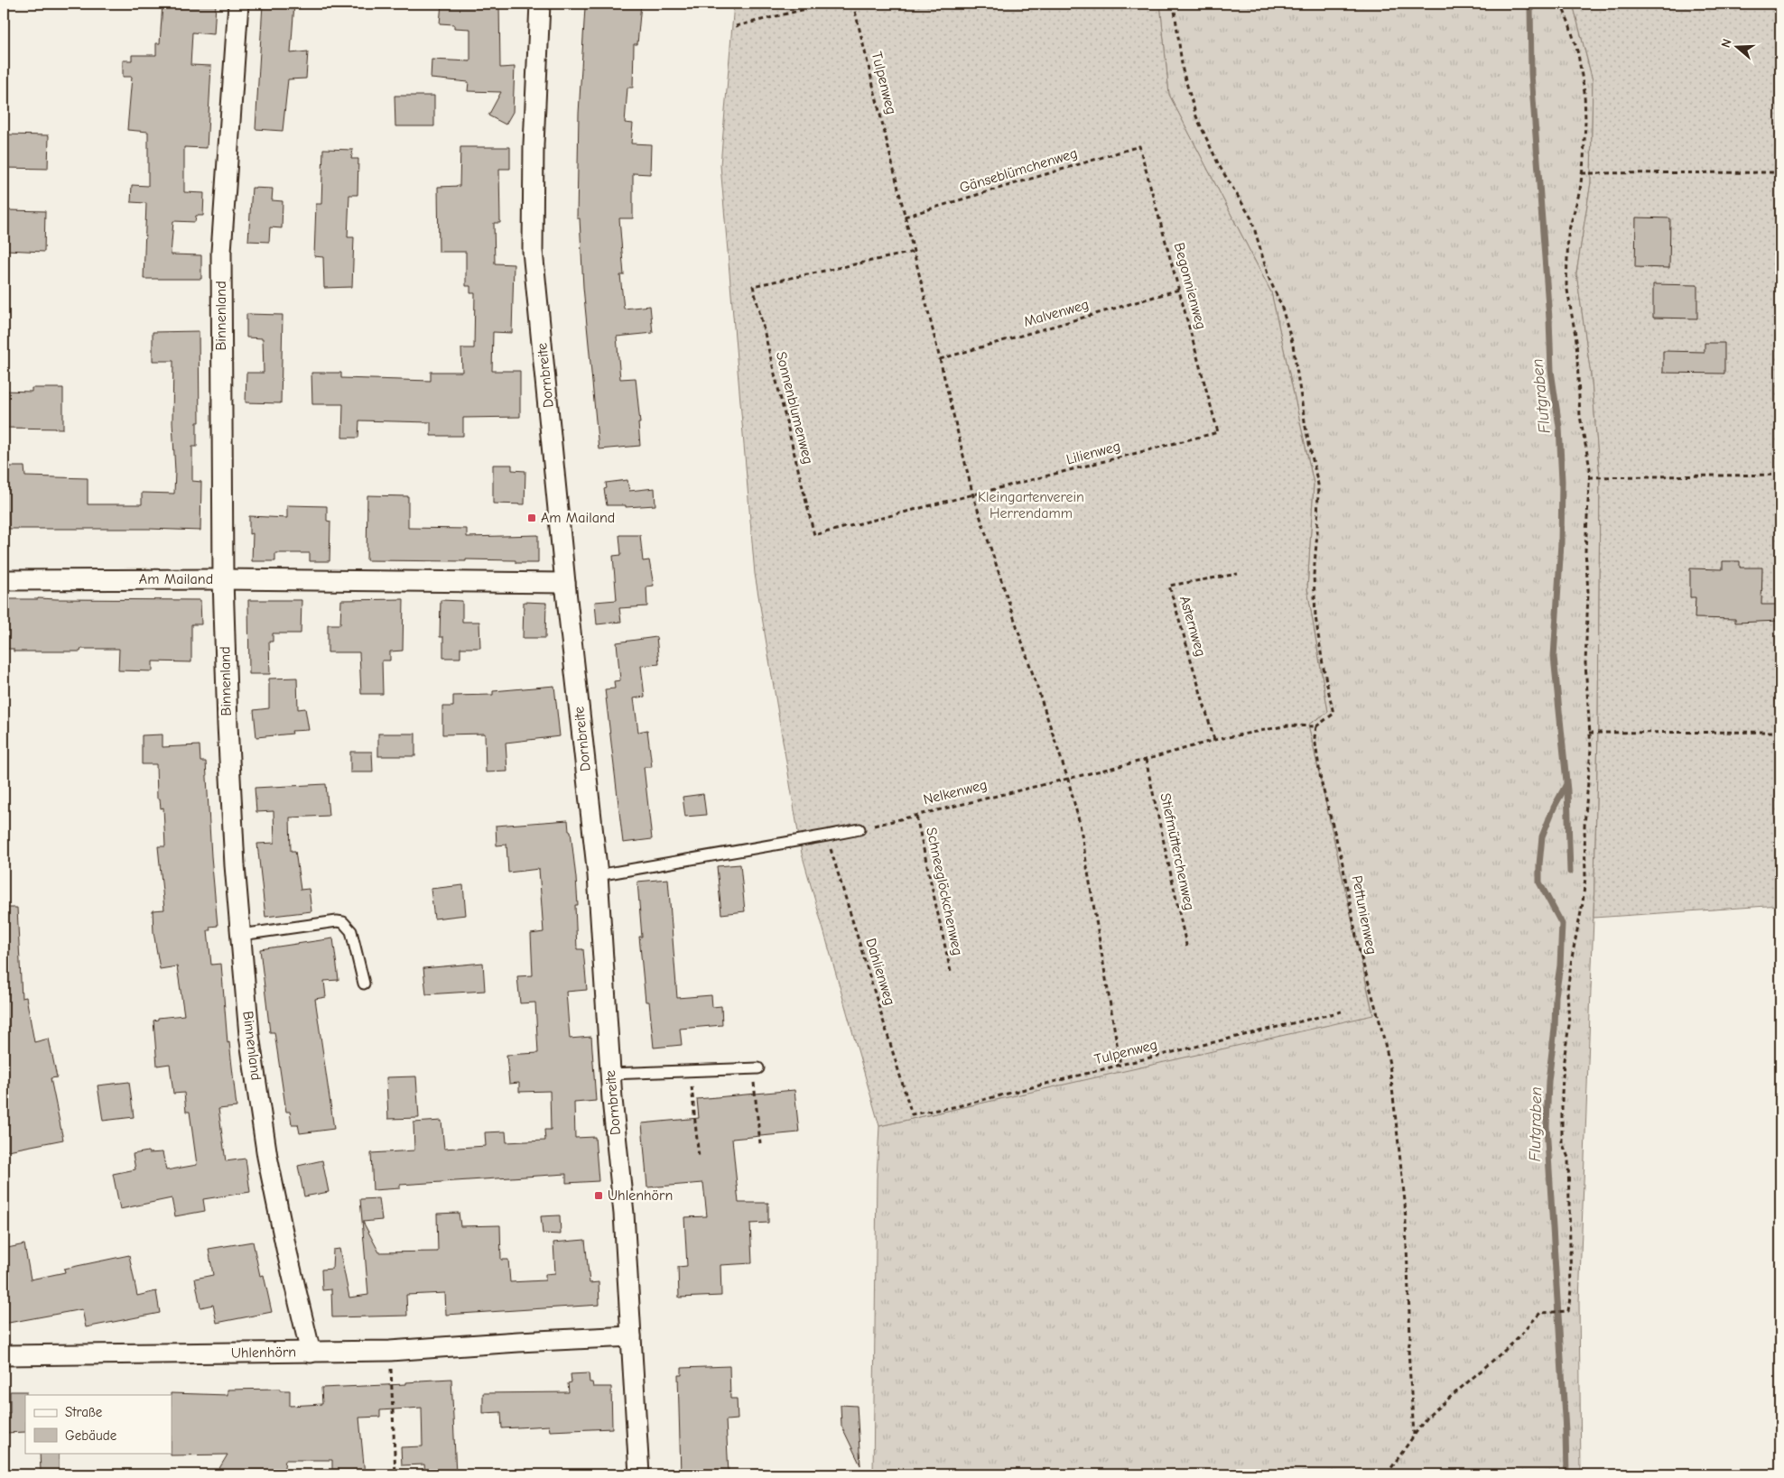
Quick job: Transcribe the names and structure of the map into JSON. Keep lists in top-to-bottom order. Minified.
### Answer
{"streets":{"street":["Binnenland","Dornbreite","Am Mailand","Uhlenhörn"],"path":["Tulpenweg","Gänseblümchenweg","Begonnienweg","Malvenweg","Sonnenblumenweg","Lilienweg","Asternweg","Nelkenweg","Stiefmütterchenweg","Schneeglöckchenweg","Pettunienweg","Dahlienweg"]},"crossings":[["Tulpenweg","Gänseblümchenweg"],["Tulpenweg","Malvenweg"],["Tulpenweg","Sonnenblumenweg"],["Tulpenweg","Lilienweg"],["Tulpenweg","Nelkenweg"],["Tulpenweg","Dahlienweg"],["Gänseblümchenweg","Begonnienweg"],["Begonnienweg","Malvenweg"],["Begonnienweg","Lilienweg"],["Binnenland","Am Mailand"],["Binnenland","Uhlenhörn"],["Dornbreite","Am Mailand"],["Dornbreite","Uhlenhörn"],["Sonnenblumenweg","Lilienweg"],["Asternweg","Nelkenweg"],["Nelkenweg","Stiefmütterchenweg"],["Nelkenweg","Schneeglöckchenweg"],["Nelkenweg","Pettunienweg"]],"water":["Flutgraben"],"parks":["Kleingartenverein Herrendamm"],"places":{"transit":["Am Mailand","Uhlenhörn"]},"legend":["Straße","Gebäude"],"north":"left"}
